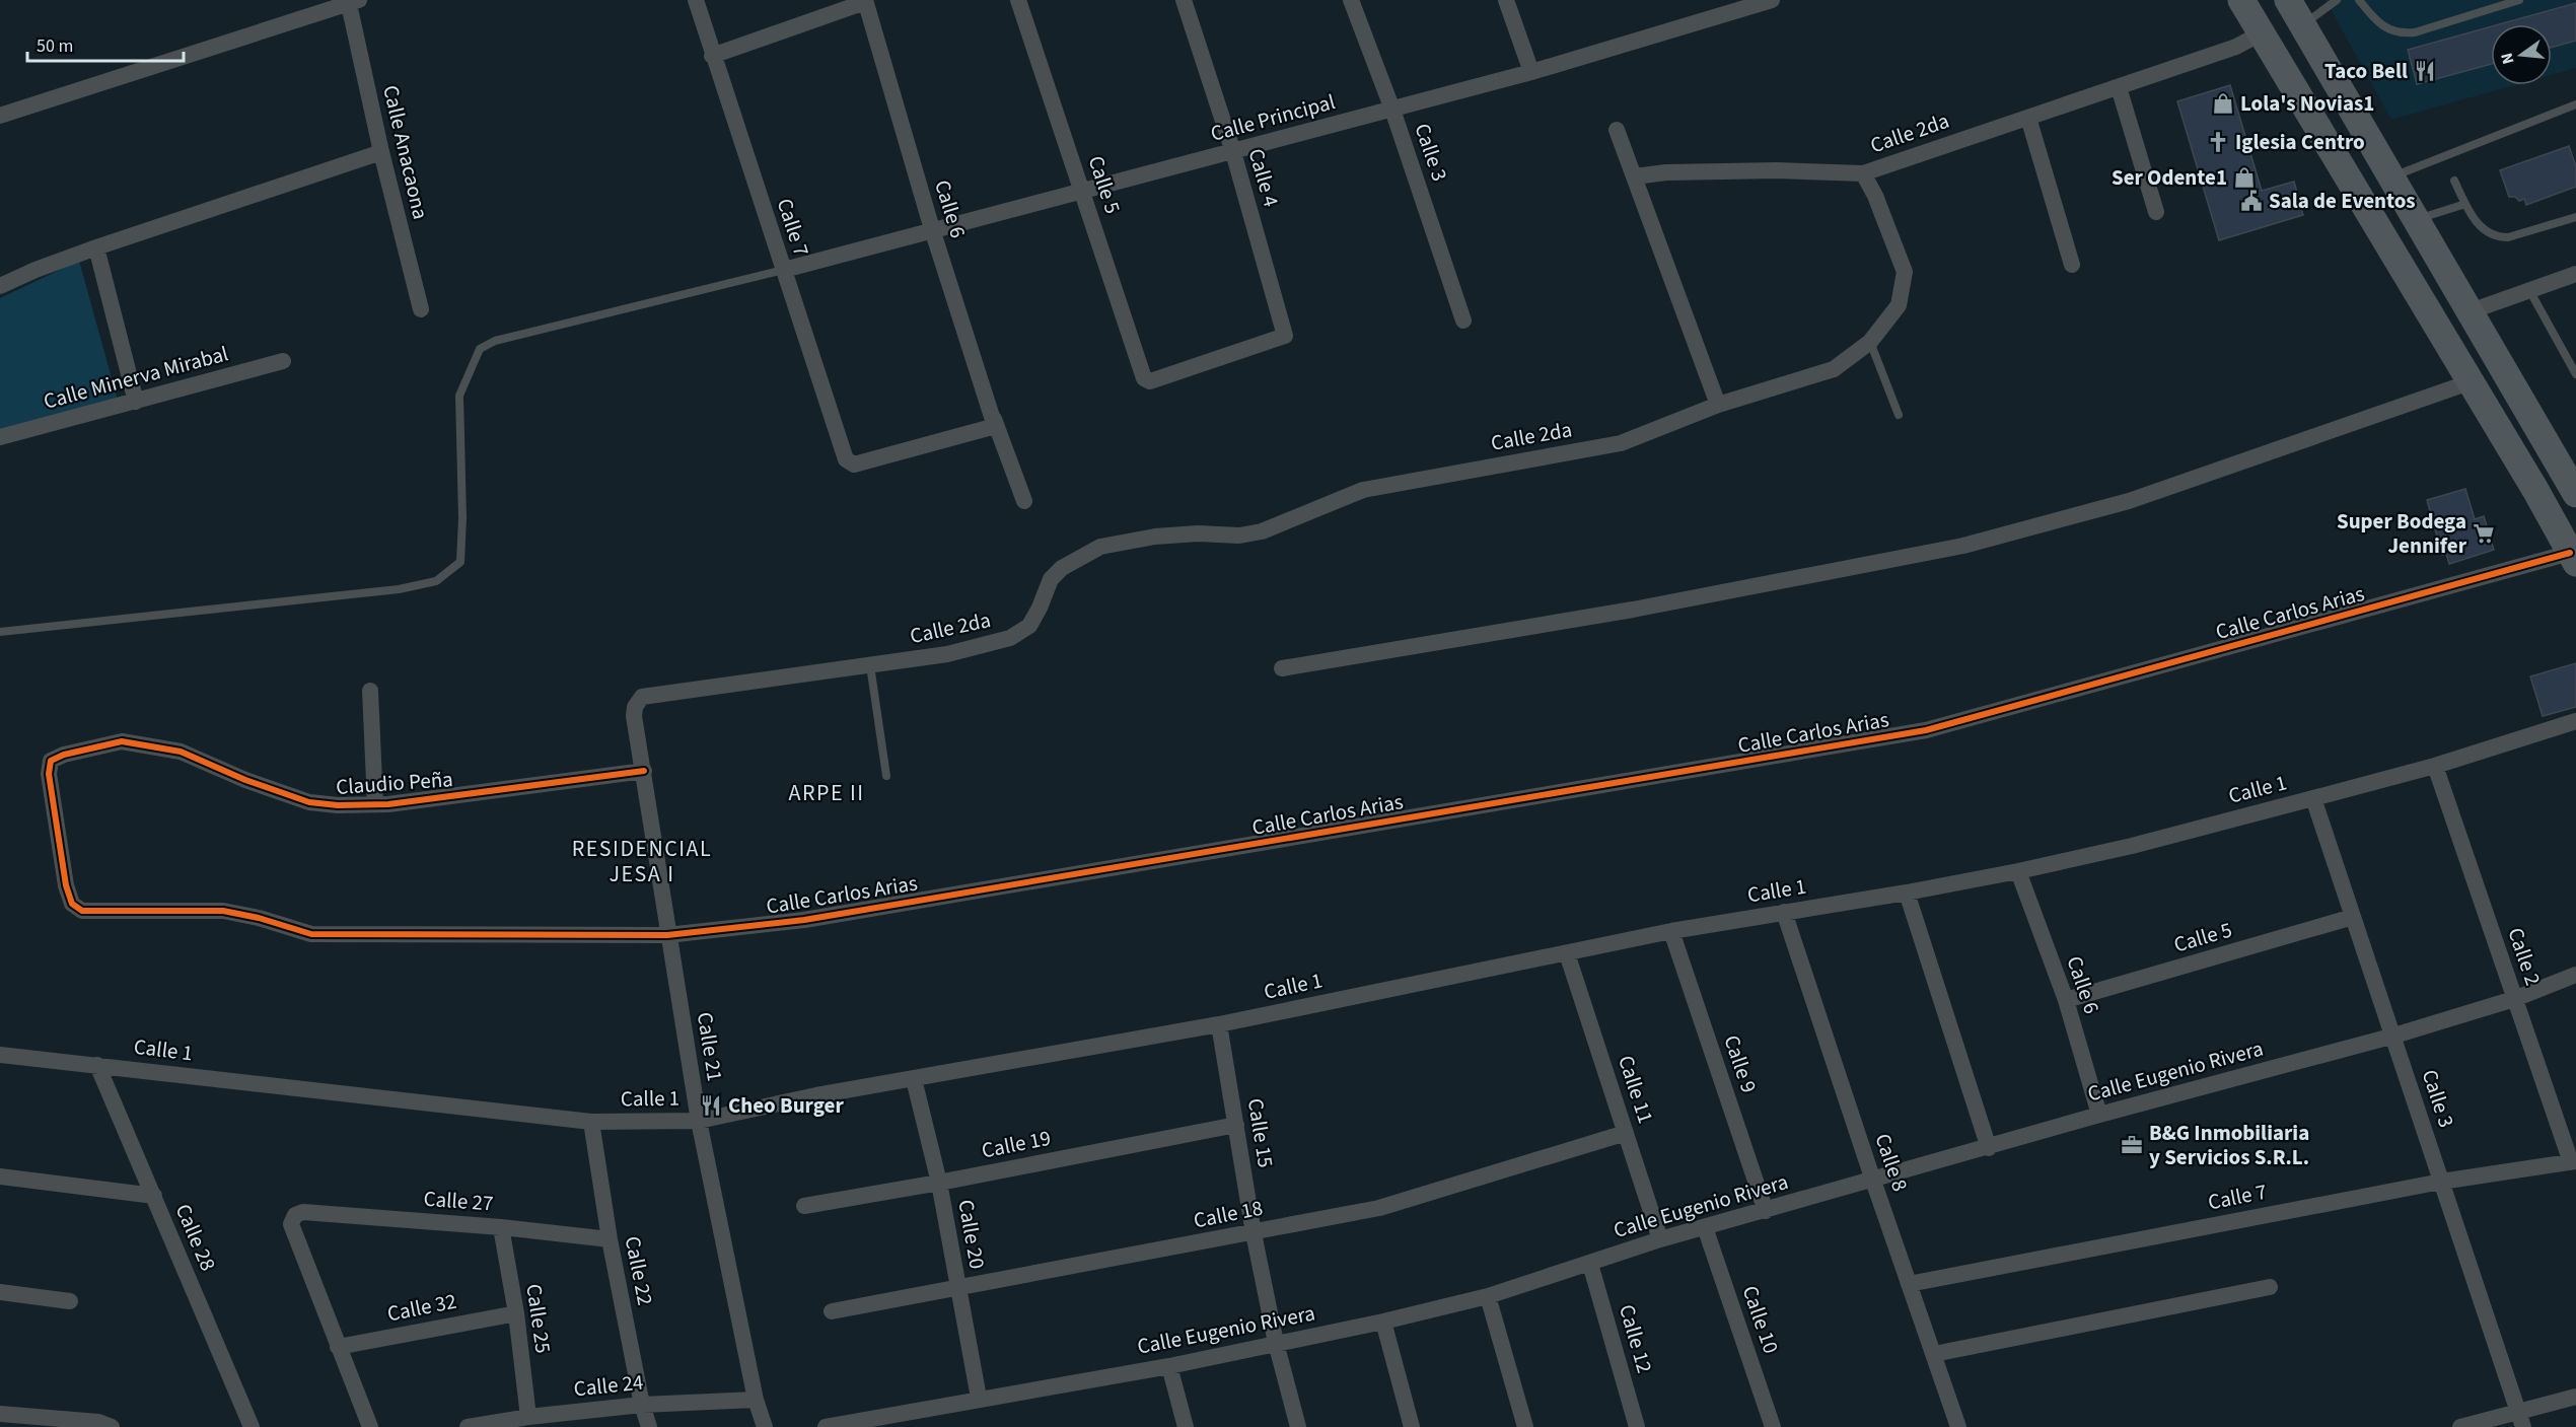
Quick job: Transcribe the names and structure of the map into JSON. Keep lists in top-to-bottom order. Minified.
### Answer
{"streets":{"street":["Calle Principal","Calle 2da","Calle Anacaona","Calle 3","Calle 4","Calle 5","Calle 6","Calle 7","Calle Minerva Mirabal","Calle Carlos Arias","Claudio Peña","Calle 1","Calle 2","Calle 21","Calle 9","Calle Eugenio Rivera","Calle 11","Calle 15","Calle 19","Calle 8","Calle 27","Calle 18","Calle 20","Calle 28","Calle 22","Calle 32","Calle 25","Calle 10","Calle 12","Calle 24"]},"crossings":[["Calle Principal","Calle 3"],["Calle Principal","Calle 4"],["Calle Principal","Calle 5"],["Calle Principal","Calle 6"],["Calle Principal","Calle 7"],["Calle 2da","Calle 21"],["Calle 3","Calle 5"],["Calle 3","Calle 7"],["Calle 3","Calle 1"],["Calle 3","Calle Eugenio Rivera"],["Calle 4","Calle 5"],["Calle 5","Calle 6"],["Calle 6","Calle 7"],["Calle 6","Calle 1"],["Calle 6","Calle Eugenio Rivera"],["Calle 7","Calle 2"],["Calle 7","Calle 8"],["Calle Carlos Arias","Claudio Peña"],["Calle Carlos Arias","Calle 21"],["Claudio Peña","Calle 21"],["Calle 1","Calle 2"],["Calle 1","Calle 21"],["Calle 1","Calle 9"],["Calle 1","Calle 11"],["Calle 1","Calle 15"],["Calle 1","Calle 8"],["Calle 1","Calle 20"],["Calle 1","Calle 28"],["Calle 1","Calle 22"],["Calle 2","Calle Eugenio Rivera"],["Calle 21","Calle 24"],["Calle 9","Calle Eugenio Rivera"],["Calle Eugenio Rivera","Calle 11"],["Calle Eugenio Rivera","Calle 15"],["Calle Eugenio Rivera","Calle 8"],["Calle Eugenio Rivera","Calle 20"],["Calle Eugenio Rivera","Calle 10"],["Calle Eugenio Rivera","Calle 12"],["Calle 11","Calle 18"],["Calle 15","Calle 19"],["Calle 15","Calle 18"],["Calle 19","Calle 20"],["Calle 27","Calle 22"],["Calle 27","Calle 32"],["Calle 27","Calle 25"],["Calle 18","Calle 20"],["Calle 22","Calle 24"],["Calle 32","Calle 25"],["Calle 25","Calle 24"]],"districts":["ARPE II","RESIDENCIAL JESA I"],"places":{"restaurant":["Taco Bell","Cheo Burger"],"shop":["Lola's Novias1","Ser Odente1"],"church":["Iglesia Centro"],"public building":["Sala de Eventos"],"supermarket":["Super Bodega Jennifer"],"office":["B&G Inmobiliaria y Servicios S.R.L."]},"scale_bar":"50 m","north":"left"}
